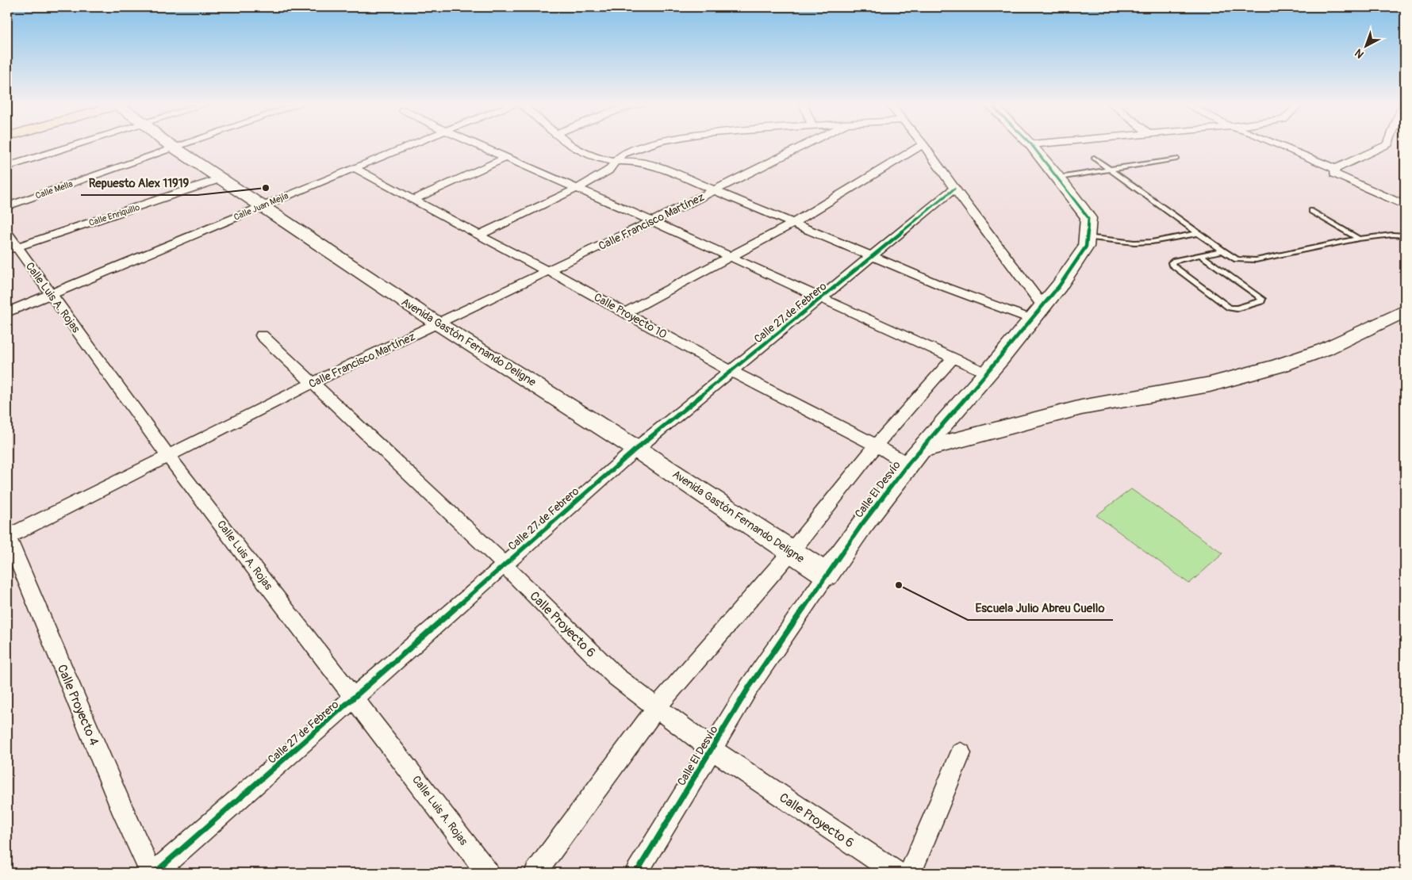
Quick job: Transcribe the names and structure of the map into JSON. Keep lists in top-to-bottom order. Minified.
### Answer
{"streets":{"street":["Calle Mella","Calle Juan Mejía","Calle Enriquillo","Calle Francisco Martínez","Calle Luis A. Rojas","Calle 27 de Febrero","Calle Proyecto 10","Avenida Gastón Fernando Deligne","Calle El Desvío","Calle Proyecto 6","Calle Proyecto 4"]},"crossings":[["Calle Mella","Avenida Gastón Fernando Deligne"],["Calle Juan Mejía","Calle Luis A. Rojas"],["Calle Juan Mejía","Calle Proyecto 10"],["Calle Juan Mejía","Avenida Gastón Fernando Deligne"],["Calle Enriquillo","Calle Luis A. Rojas"],["Calle Enriquillo","Avenida Gastón Fernando Deligne"],["Calle Francisco Martínez","Calle Luis A. Rojas"],["Calle Francisco Martínez","Calle Proyecto 10"],["Calle Francisco Martínez","Avenida Gastón Fernando Deligne"],["Calle Francisco Martínez","Calle Proyecto 6"],["Calle Francisco Martínez","Calle Proyecto 4"],["Calle Luis A. Rojas","Calle 27 de Febrero"],["Calle 27 de Febrero","Calle Proyecto 10"],["Calle 27 de Febrero","Avenida Gastón Fernando Deligne"],["Calle 27 de Febrero","Calle Proyecto 6"],["Calle 27 de Febrero","Calle Proyecto 4"],["Calle Proyecto 10","Calle El Desvío"],["Avenida Gastón Fernando Deligne","Calle El Desvío"],["Calle El Desvío","Calle Proyecto 6"]],"places":["Repuesto Alex 11919","Escuela Julio Abreu Cuello"],"north":"bottom left"}
